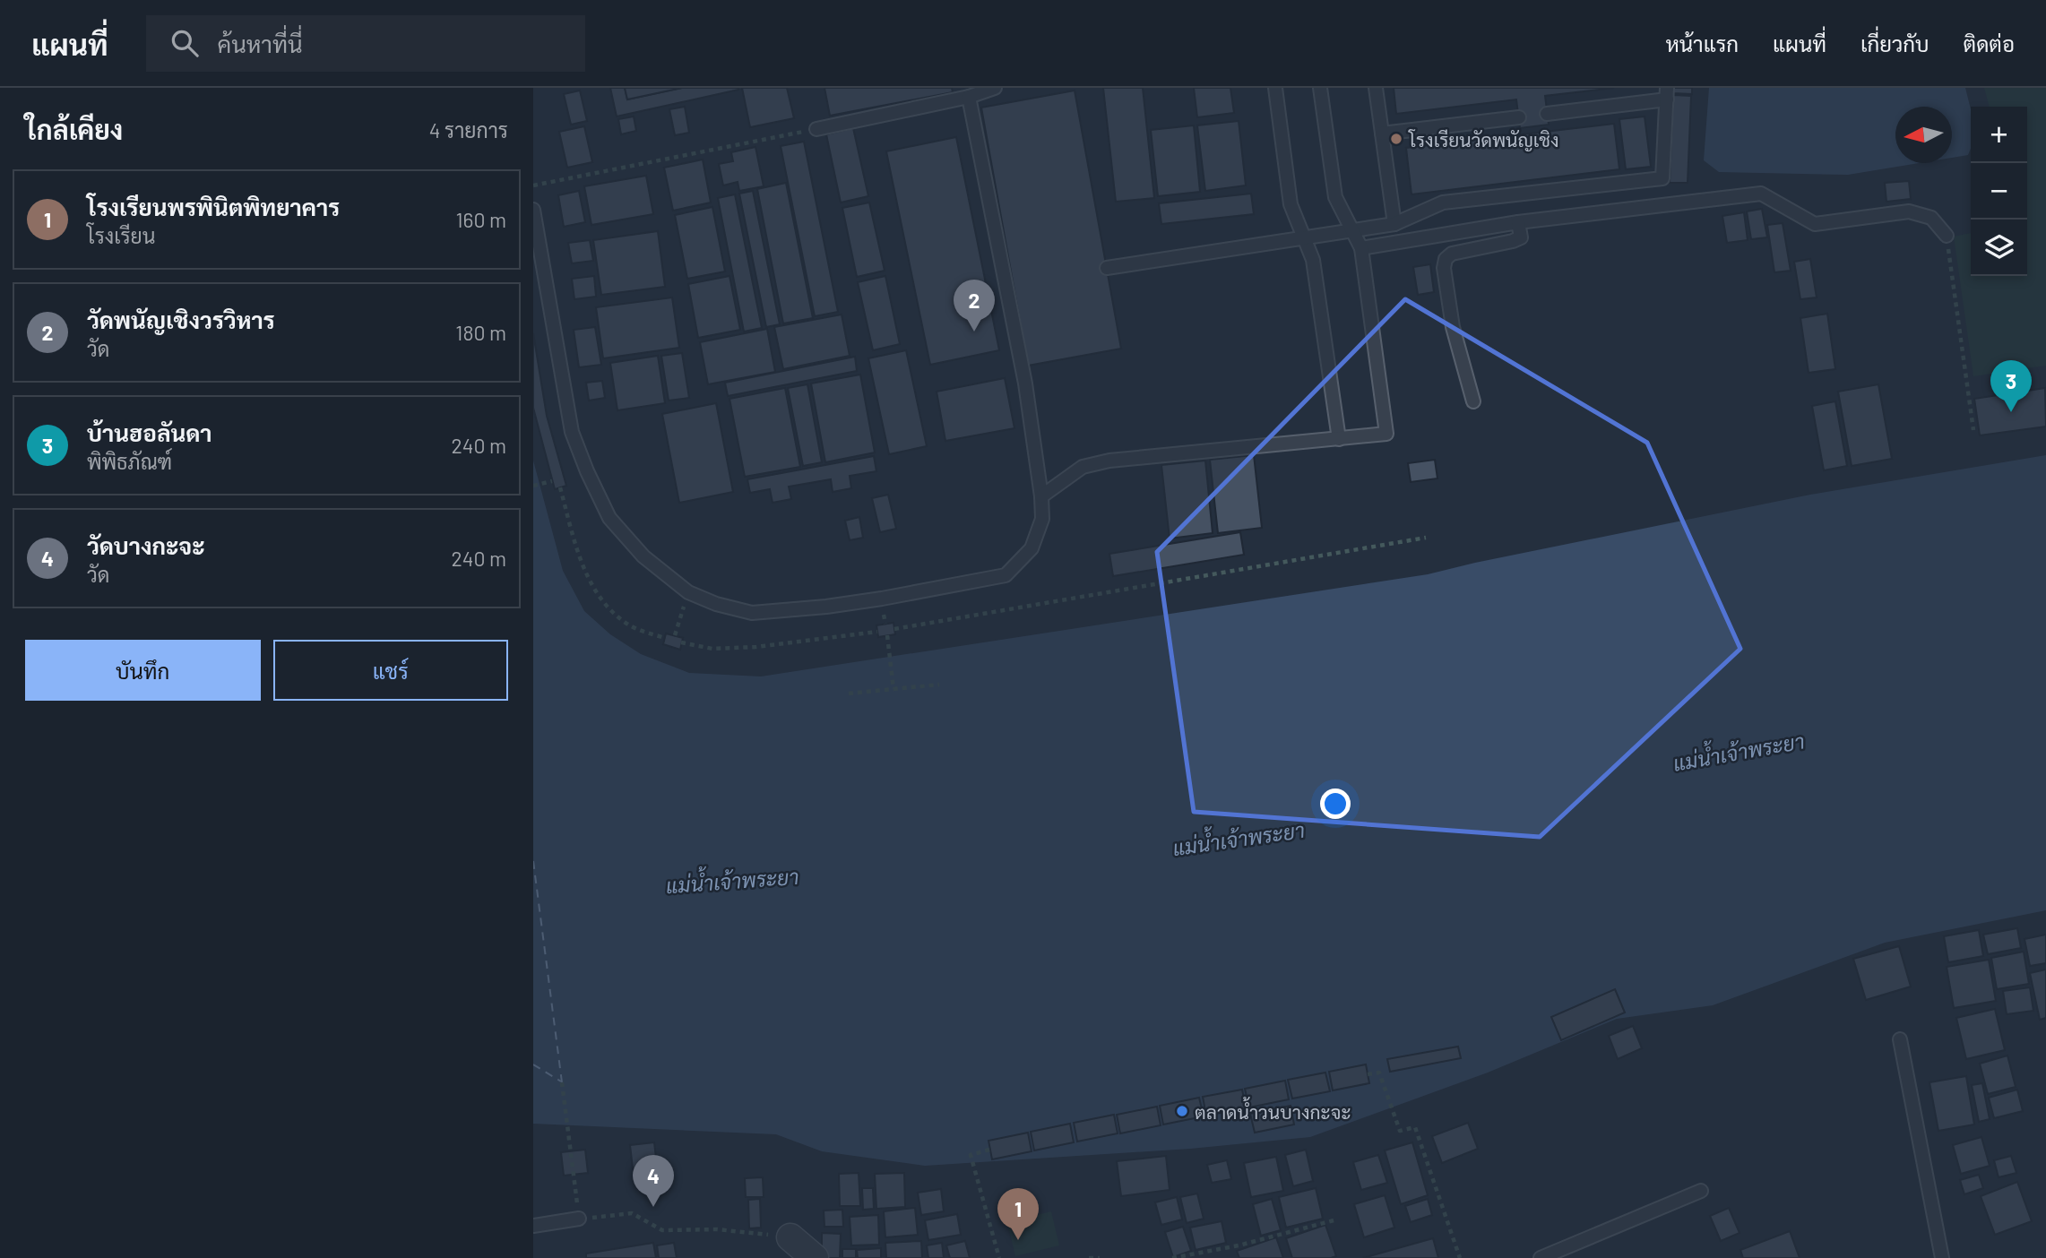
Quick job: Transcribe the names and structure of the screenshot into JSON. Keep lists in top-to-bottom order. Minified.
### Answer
{"water":["แม่น้ำเจ้าพระยา"],"places":["โรงเรียนวัดพนัญเชิง","ตลาดน้ำวนบางกะจะ"],"north":"left","page":{"header":"แผนที่","search":"ค้นหาที่นี่","nav":["หน้าแรก","แผนที่","เกี่ยวกับ","ติดต่อ"],"heading":["ใกล้เคียง","4 รายการ"],"map_buttons":["+","−"],"list":[{"mark":"1","name":"โรงเรียนพรพินิตพิทยาคาร","note":"โรงเรียน","value":"160 m"},{"mark":"2","name":"วัดพนัญเชิงวรวิหาร","note":"วัด","value":"180 m"},{"mark":"3","name":"บ้านฮอลันดา","note":"พิพิธภัณฑ์","value":"240 m"},{"mark":"4","name":"วัดบางกะจะ","note":"วัด","value":"240 m"}],"pins":["2","3","4","1"],"buttons":["บันทึก","แชร์"]}}
